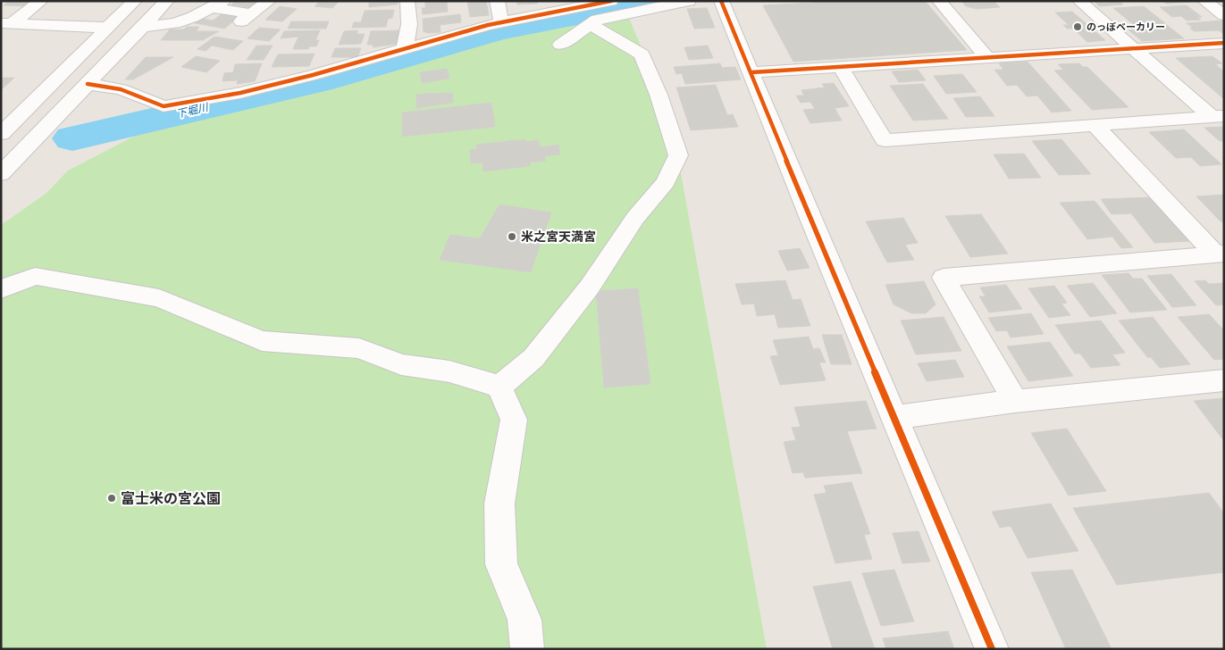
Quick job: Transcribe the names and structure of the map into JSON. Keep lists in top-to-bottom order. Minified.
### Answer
{"water":["下堀川"],"places":["のっぽベーカリー","米之宮天満宮","富士米の宮公園"]}
